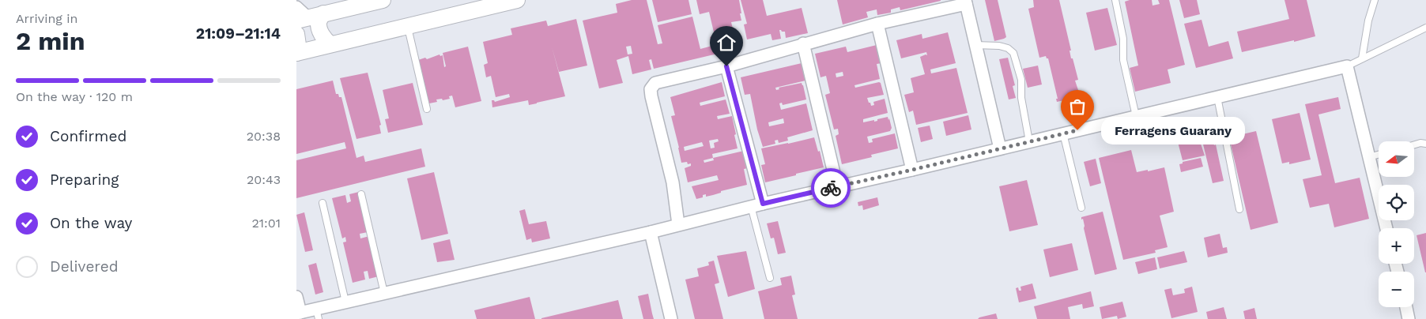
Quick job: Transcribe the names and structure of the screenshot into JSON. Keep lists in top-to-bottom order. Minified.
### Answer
{"places":["Ferragens Guarany"],"north":"left","page":{"heading":["2 min","Arriving in","21:09–21:14"],"bar":"On the way · 120 m","list":[["Confirmed","20:38"],["Preparing","20:43"],["On the way","21:01"],"Delivered"],"bubble":"Ferragens Guarany","map_buttons":["+","−"]}}
